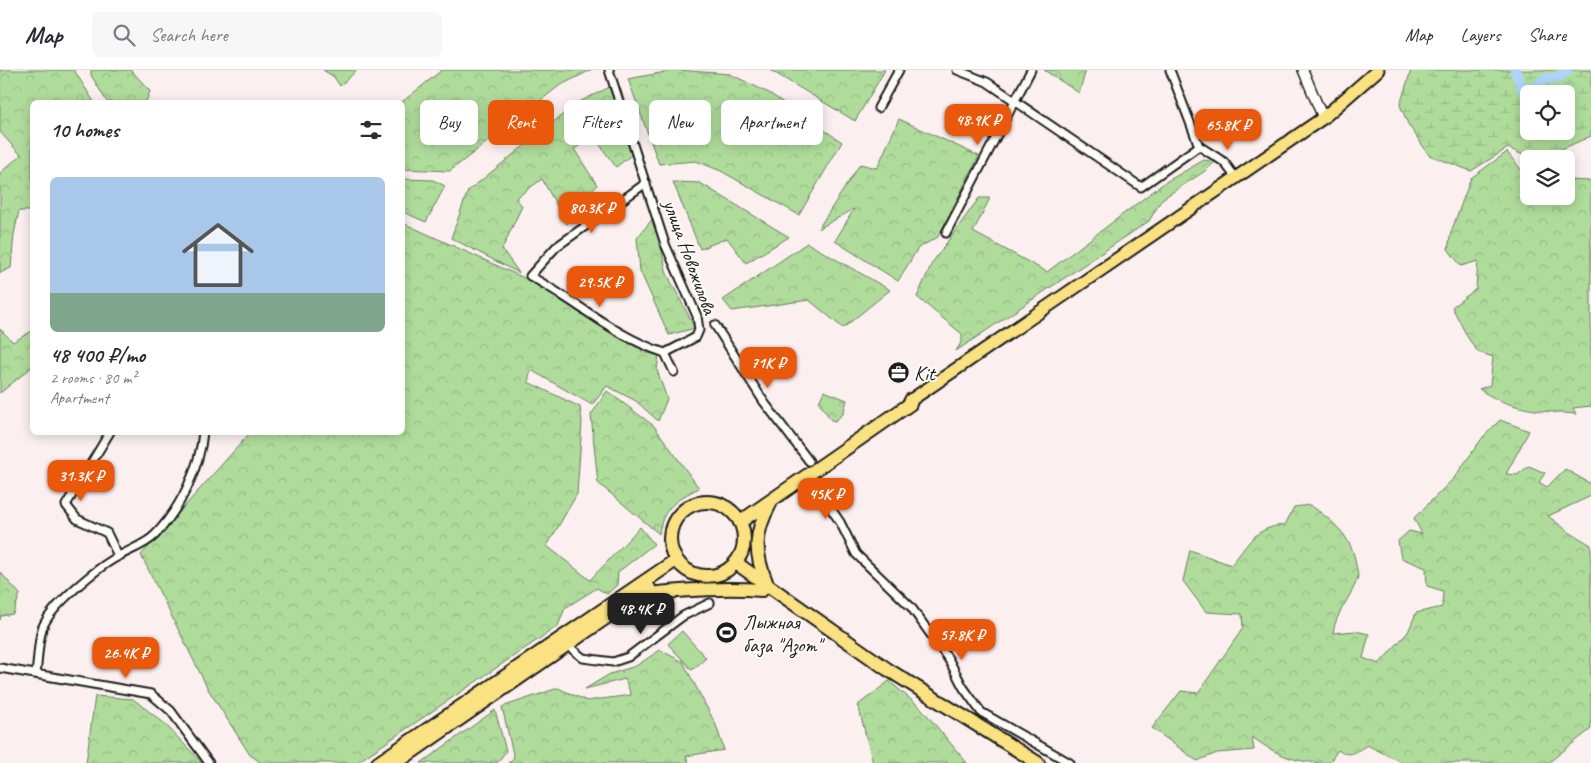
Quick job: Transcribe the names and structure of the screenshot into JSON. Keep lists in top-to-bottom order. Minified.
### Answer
{"streets":{"street":["улица Новожилова"]},"places":{"office":["Kit"],"sports":["Лыжная база \"Азот\""]},"page":{"header":"Map","search":"Search here","nav":["Map","Layers","Share"],"chip":["Buy","Rent","Filters","New","Apartment"],"heading":"10 homes","price":["48.9K ₽","65.8K ₽","80.3K ₽","29.5K ₽","71K ₽","31.3K ₽","45K ₽","48.4K ₽","57.8K ₽","26.4K ₽"],"list":[{"name":"48 400 ₽/mo","note":"2 rooms · 80 m² · Apartment"}]}}
